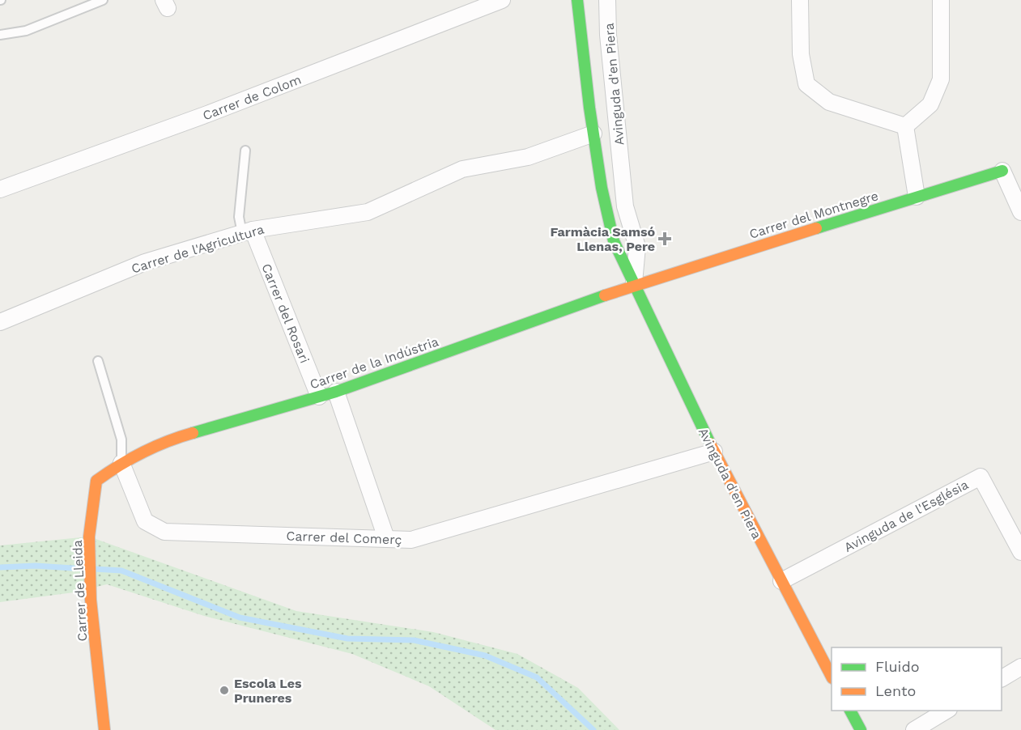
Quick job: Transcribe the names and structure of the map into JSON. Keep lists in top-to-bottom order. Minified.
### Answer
{"streets":{"street":["Avinguda d'en Piera","Carrer de Colom","Carrer del Montnegre","Carrer de l'Agricultura","Carrer del Rosari","Carrer de la Indústria","Avinguda de l'Església","Carrer del Comerç","Carrer de Lleida"]},"crossings":[["Avinguda d'en Piera","Carrer del Montnegre"],["Avinguda d'en Piera","Carrer de l'Agricultura"],["Avinguda d'en Piera","Carrer de la Indústria"],["Avinguda d'en Piera","Avinguda de l'Església"],["Avinguda d'en Piera","Carrer del Comerç"],["Carrer del Montnegre","Carrer de la Indústria"],["Carrer de l'Agricultura","Carrer del Rosari"],["Carrer del Rosari","Carrer de la Indústria"],["Carrer de la Indústria","Carrer del Comerç"],["Carrer de la Indústria","Carrer de Lleida"],["Carrer del Comerç","Carrer de Lleida"]],"places":{"health":["Farmàcia Samsó Llenas, Pere"],"other":["Escola Les Pruneres"]},"legend":["Fluido","Lento"]}
